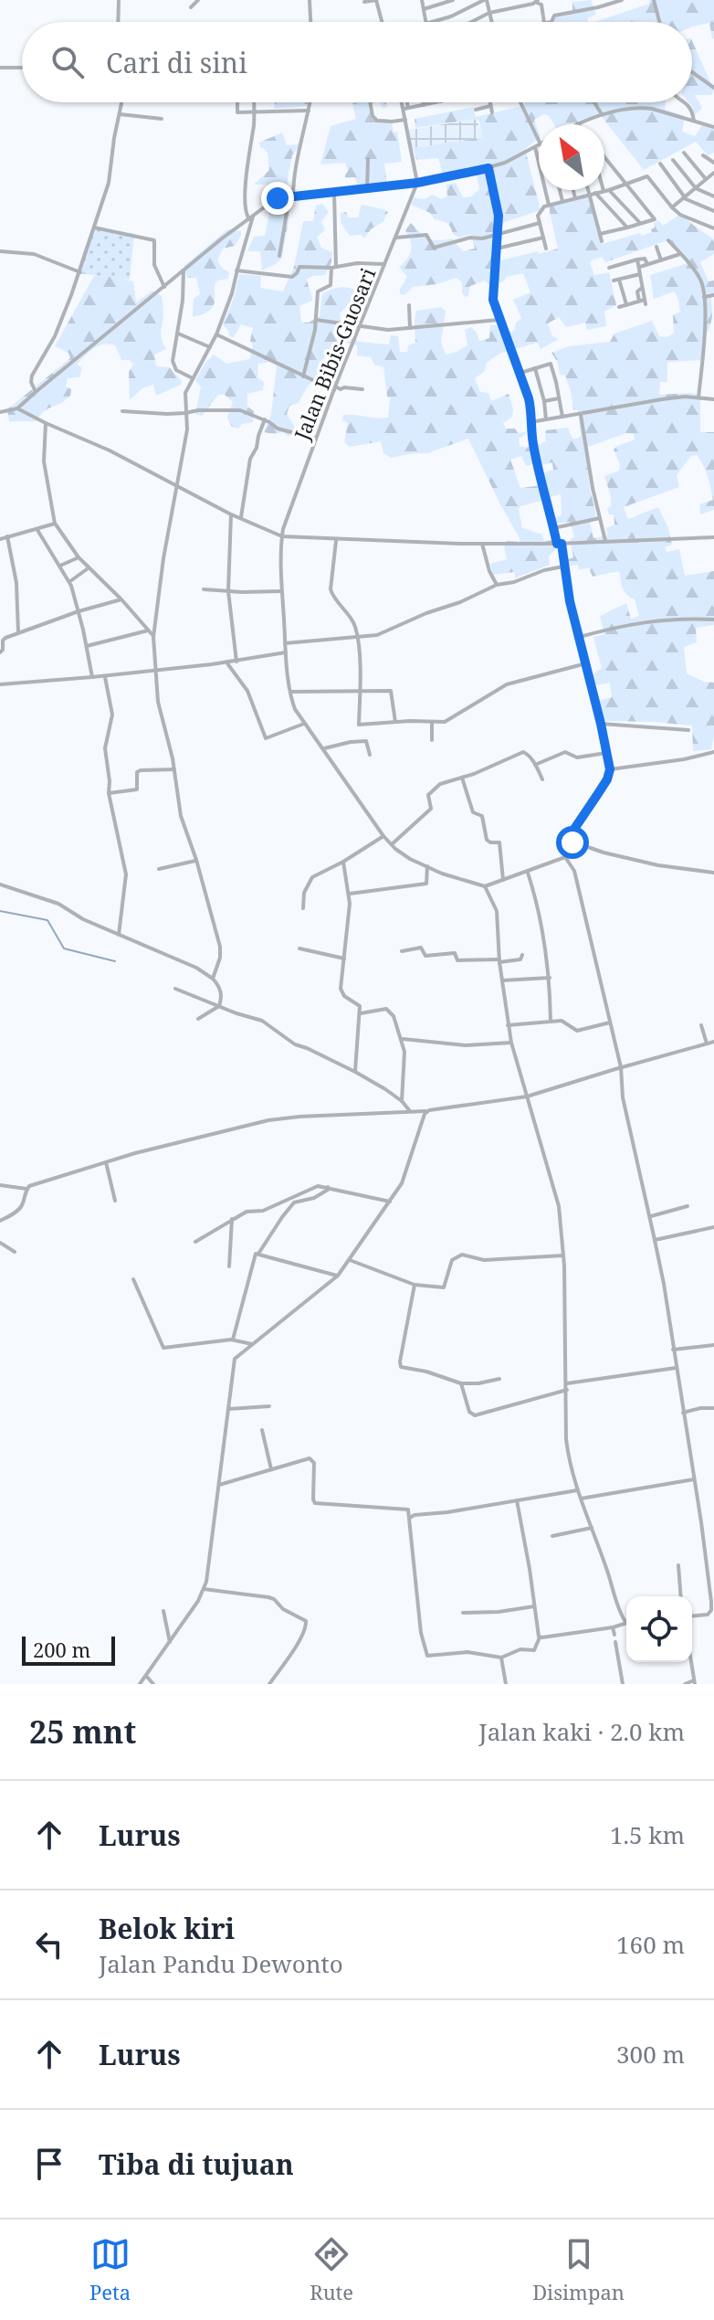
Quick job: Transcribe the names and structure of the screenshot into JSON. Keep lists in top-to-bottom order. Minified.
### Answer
{"streets":{"street":["Jalan Bibis-Guosari"]},"scale_bar":"200 m","north":"top left","page":{"search":"Cari di sini","scale":"200 m","heading":["25 mnt","Jalan kaki · 2.0 km"],"list":[["Lurus","1.5 km"],["Belok kiri","Jalan Pandu Dewonto","160 m"],["Lurus","300 m"],"Tiba di tujuan"],"nav":["Peta","Rute","Disimpan"]}}
